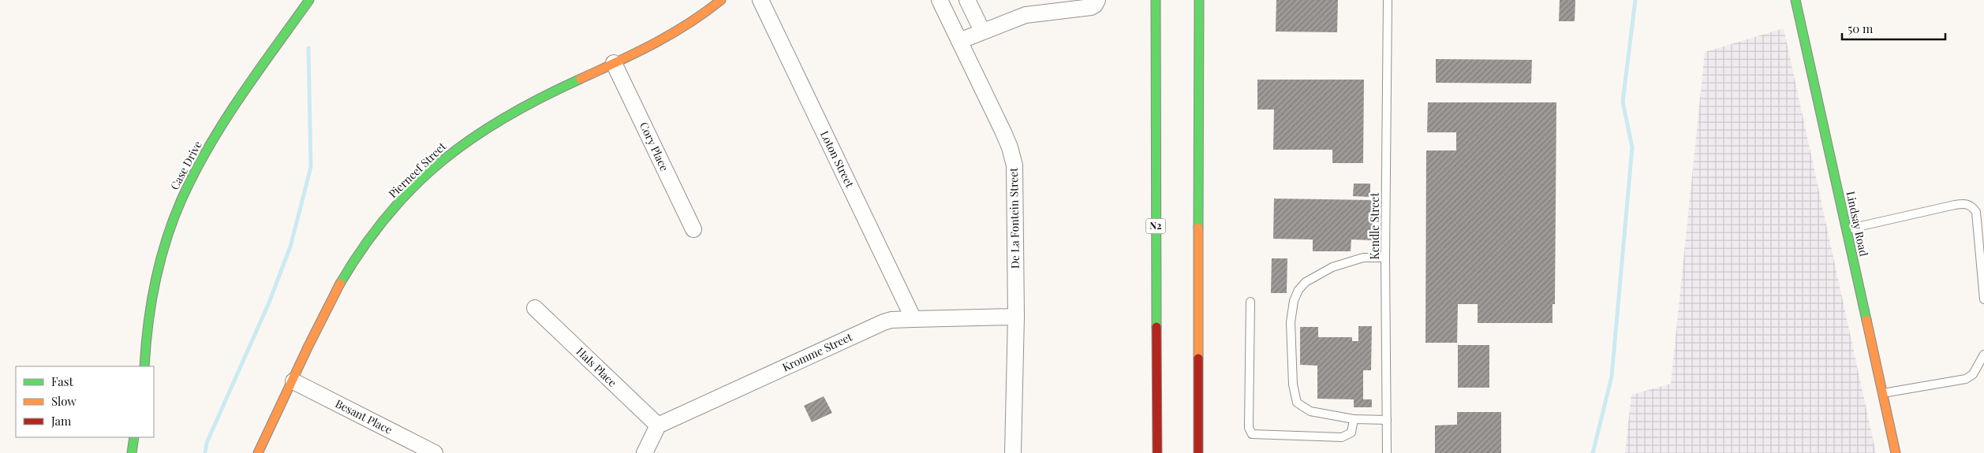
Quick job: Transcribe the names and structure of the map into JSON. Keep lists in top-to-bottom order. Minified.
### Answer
{"streets":{"main road":["Case Drive","Pierneef Street","Lindsay Road","N2"],"street":["Cory Place","Loton Street","De La Fontein Street","Kromme Street","Hals Place","Besant Place"],"lane":["Kendle Street"]},"crossings":[["Cory Place","Pierneef Street"],["Loton Street","Kromme Street"],["Pierneef Street","Besant Place"],["De La Fontein Street","Kromme Street"],["Kromme Street","Hals Place"]],"legend":["Fast","Slow","Jam"],"scale_bar":"50 m"}
